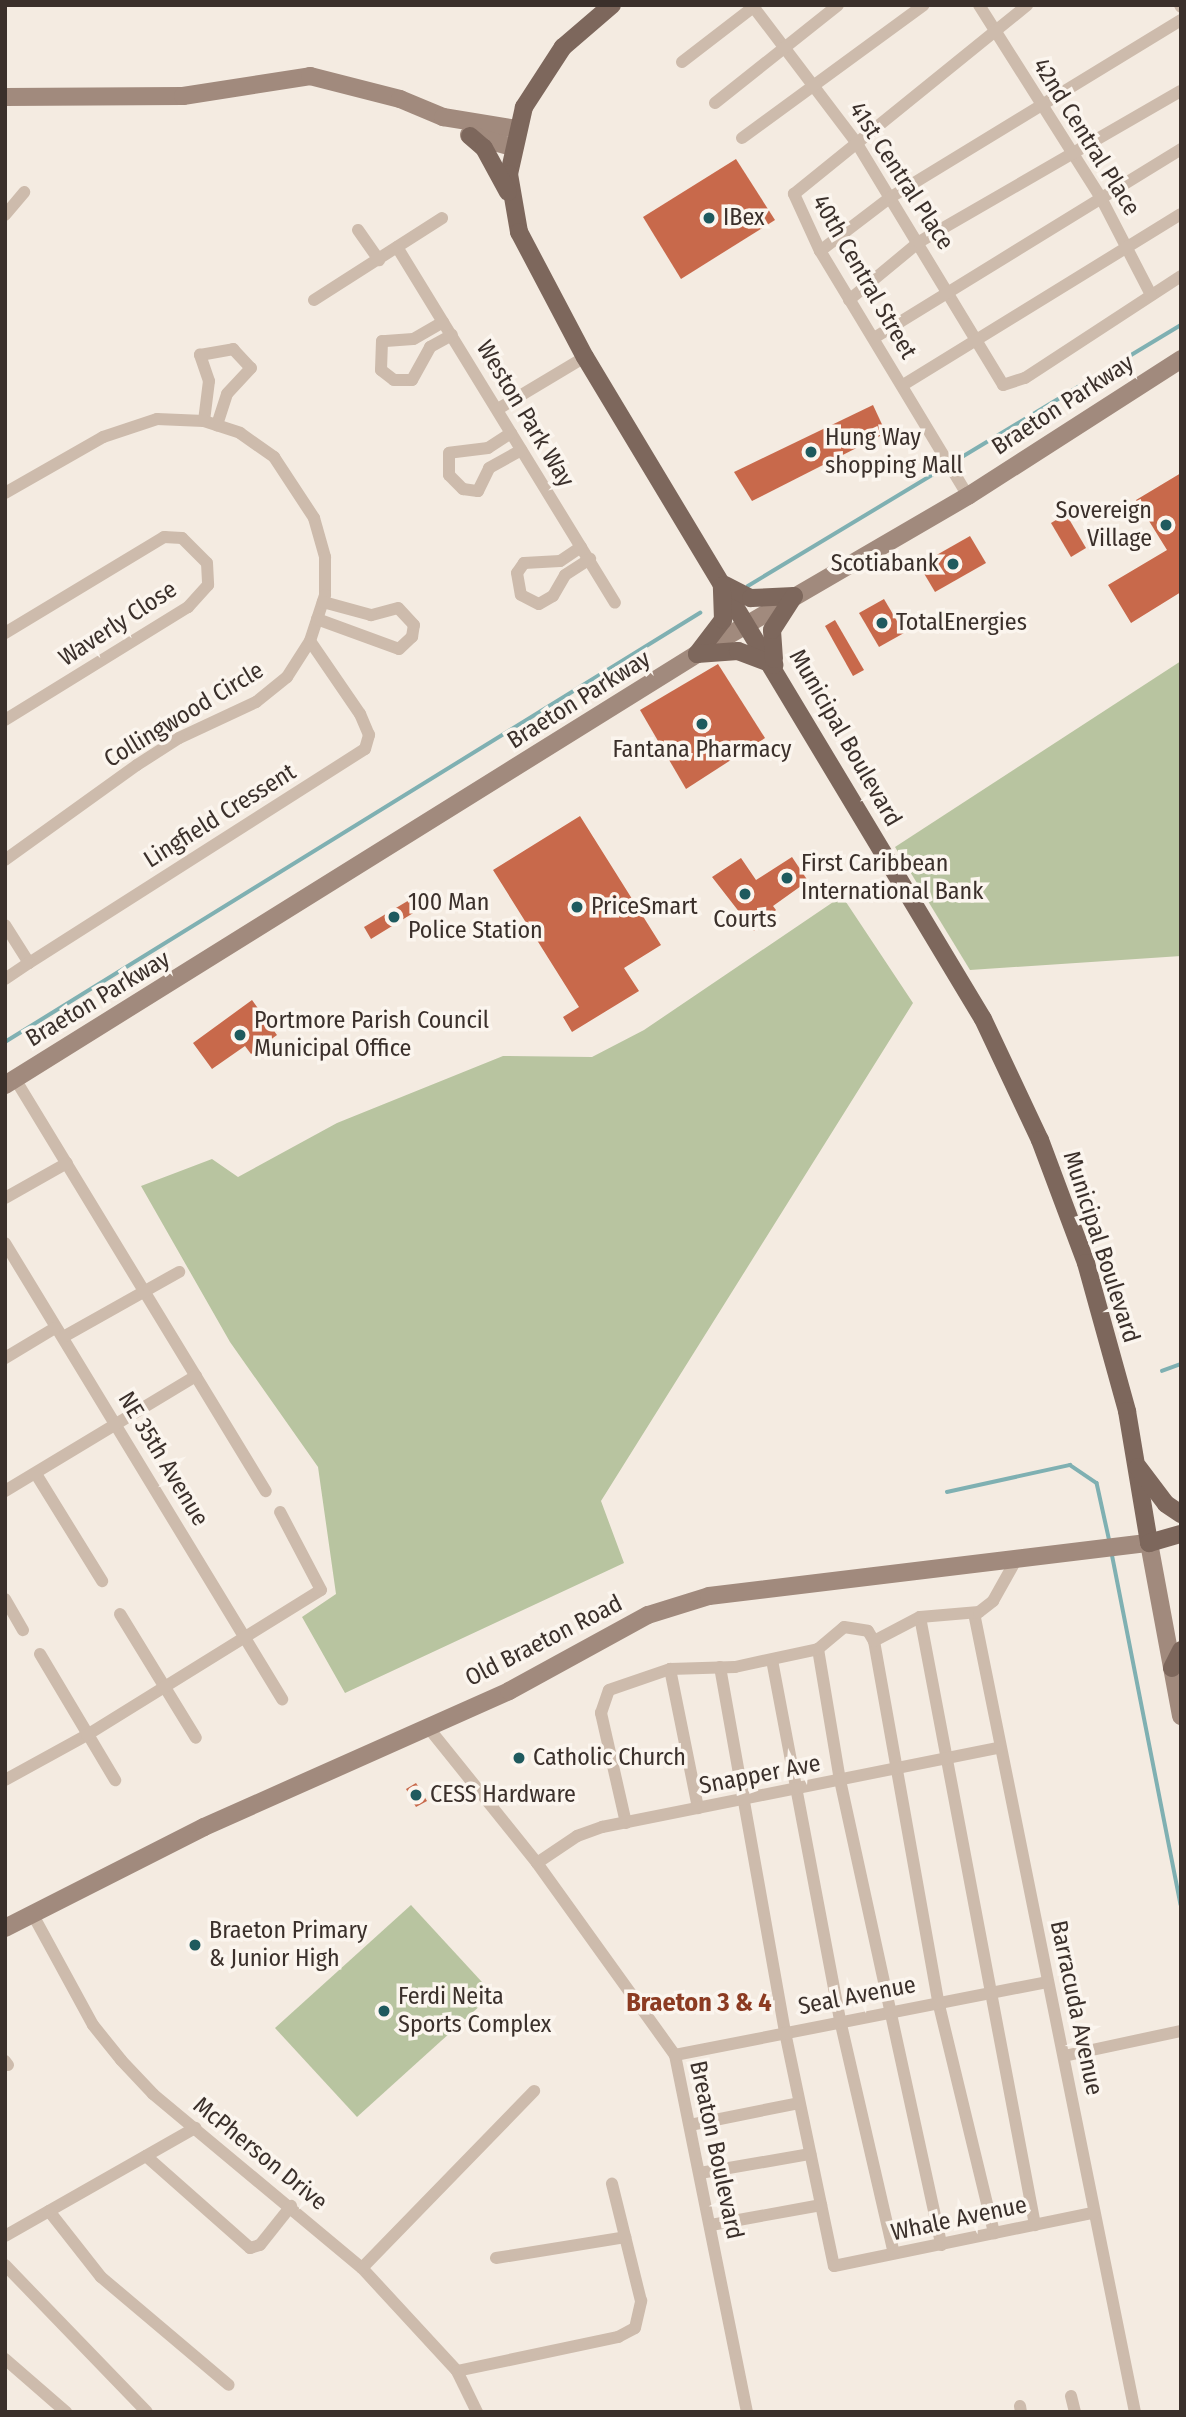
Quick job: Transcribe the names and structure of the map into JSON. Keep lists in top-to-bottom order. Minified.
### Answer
{"streets":{"main road":["Municipal Boulevard"],"street":["42nd Central Place","41st Central Place","40th Central Street","Braeton Parkway","Weston Park Way","Waverly Close","Collingwood Circle","Lingfield Cressent","NE 35th Avenue","Old Braeton Road","Snapper Ave","Seal Avenue","Barracuda Avenue","Breaton Boulevard","McPherson Drive","Whale Avenue"]},"crossings":[["42nd Central Place","41st Central Place"],["42nd Central Place","40th Central Street"],["41st Central Place","40th Central Street"],["40th Central Street","Braeton Parkway"],["Braeton Parkway","Municipal Boulevard"],["Collingwood Circle","Lingfield Cressent"],["Municipal Boulevard","Old Braeton Road"],["Old Braeton Road","Breaton Boulevard"],["Old Braeton Road","McPherson Drive"],["Snapper Ave","Barracuda Avenue"],["Snapper Ave","Breaton Boulevard"],["Seal Avenue","Barracuda Avenue"],["Seal Avenue","Breaton Boulevard"],["Barracuda Avenue","Whale Avenue"]],"districts":["Braeton 3 & 4"],"places":["IBex","Hung Way shopping Mall","Sovereign Village","Scotiabank","TotalEnergies","Fantana Pharmacy","First Caribbean International Bank","Courts","PriceSmart","100 Man Police Station","Portmore Parish Council Municipal Office","Catholic Church","CESS Hardware","Braeton Primary & Junior High","Ferdi Neita Sports Complex"]}
